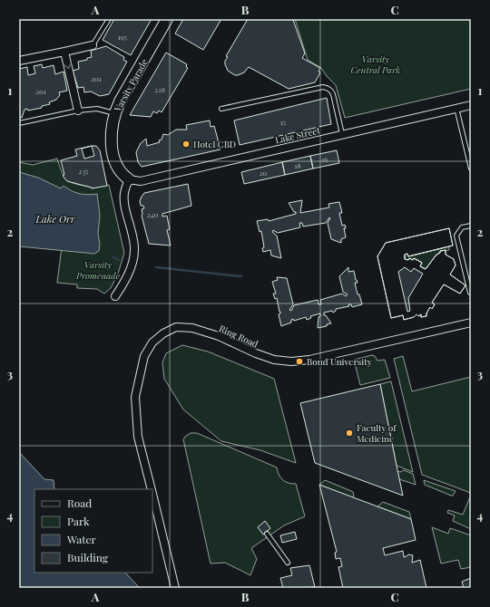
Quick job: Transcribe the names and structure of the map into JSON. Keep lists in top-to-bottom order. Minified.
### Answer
{"streets":{"street":["Varsity Parade","Lake Street","Ring Road"]},"crossings":[["Varsity Parade","Lake Street"]],"water":["Lake Orr"],"parks":["Varsity Central Park","Varsity Promenade"],"places":["Hotel CBD","Bond University","Faculty of Medicine"],"house_numbers":["195","201","228","201","15","16","18","235","20","240"],"legend":["Road","Park","Water","Building"],"grid":{"columns":["A","B","C"],"rows":["1","2","3","4"]}}
